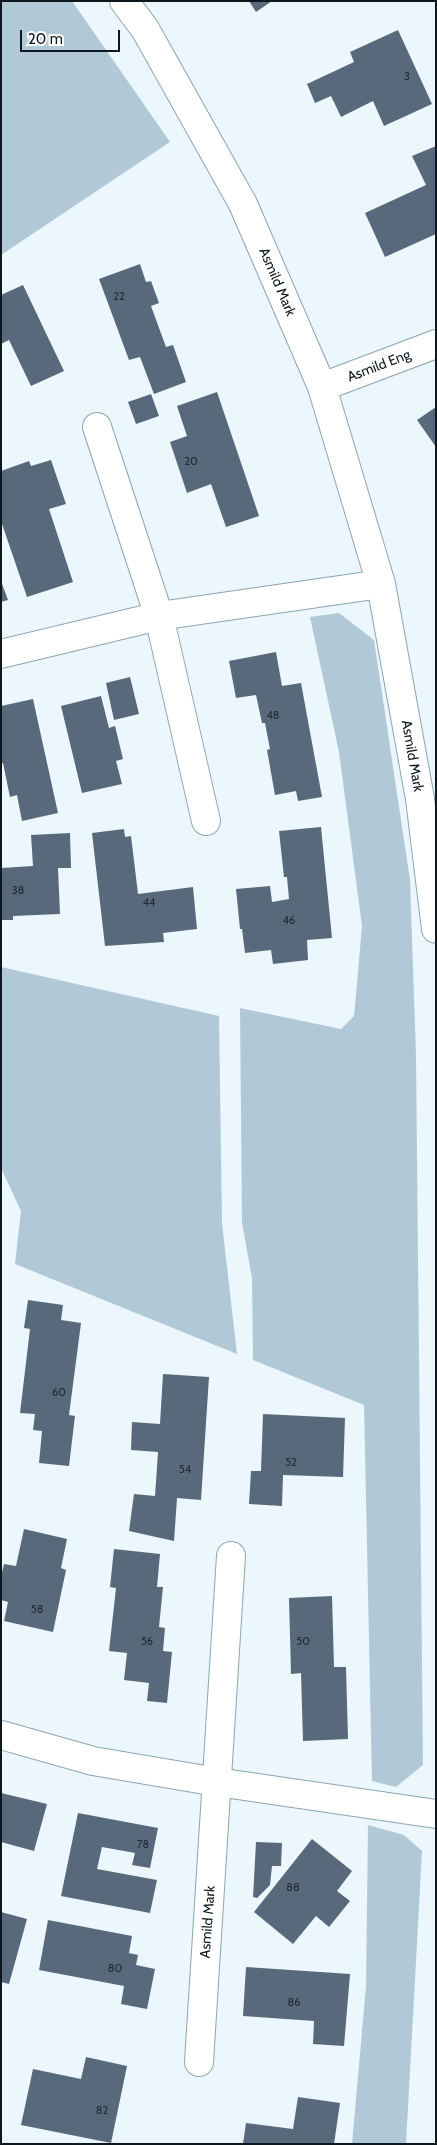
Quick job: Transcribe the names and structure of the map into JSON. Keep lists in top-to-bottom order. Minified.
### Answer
{"streets":{"street":["Asmild Mark","Asmild Eng"]},"crossings":[["Asmild Mark","Asmild Eng"]],"house_numbers":["3","22","20","48","38","44","46","60","52","54","58","56","50","78","88","80","86","82"],"scale_bar":"20 m"}
